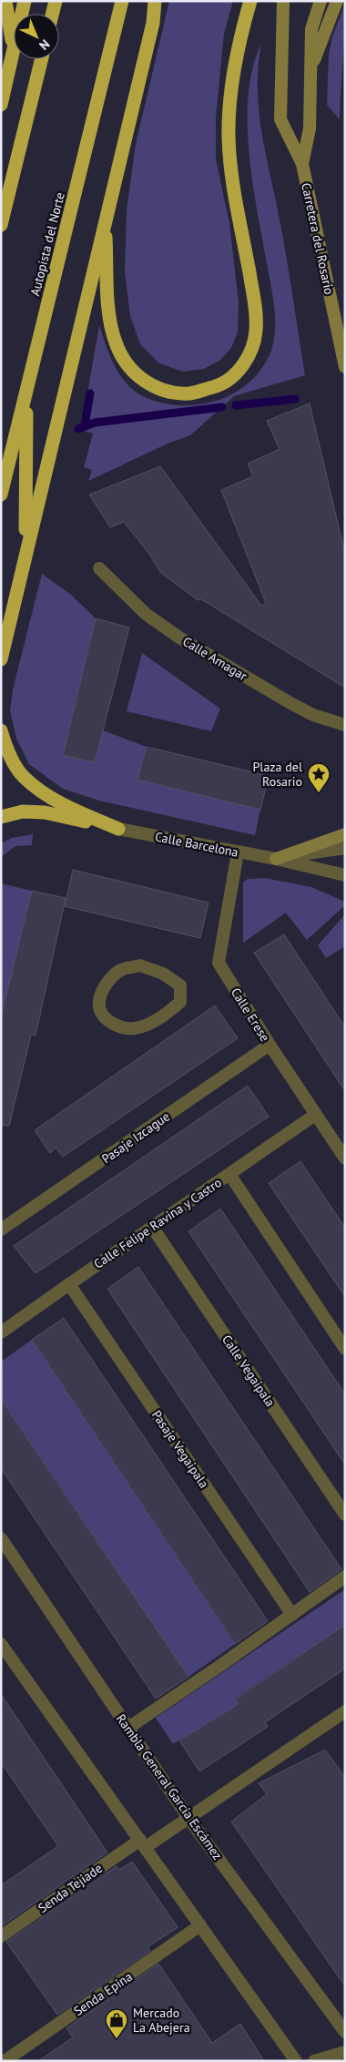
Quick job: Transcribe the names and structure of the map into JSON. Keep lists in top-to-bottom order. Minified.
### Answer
{"streets":{"highway":["Autopista del Norte"],"main road":["Carretera del Rosario"],"street":["Calle Amagar","Calle Barcelona","Calle Erese","Pasaje Izcague","Calle Felipe Ravina y Castro","Calle Vegaipala","Pasaje Vegaipala","Rambla General García Escámez","Senda Tejiade","Senda Epina"]},"crossings":[["Calle Barcelona","Calle Erese"],["Calle Erese","Pasaje Izcague"],["Calle Erese","Calle Felipe Ravina y Castro"],["Calle Felipe Ravina y Castro","Calle Vegaipala"],["Calle Felipe Ravina y Castro","Pasaje Vegaipala"],["Rambla General García Escámez","Senda Tejiade"]],"places":{"place":["Plaza del Rosario"],"shop":["Mercado La Abejera"]},"north":"bottom right"}
